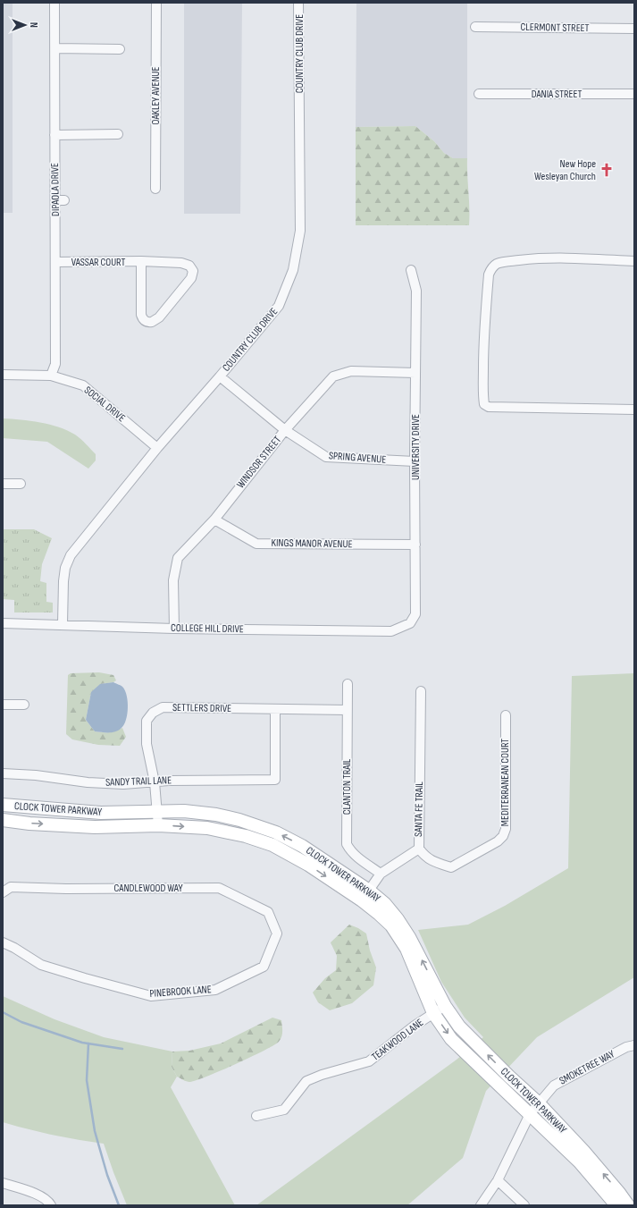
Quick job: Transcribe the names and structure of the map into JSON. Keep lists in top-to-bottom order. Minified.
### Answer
{"streets":{"street":["CLERMONT STREET","COUNTRY CLUB DRIVE","DANIA STREET","OAKLEY AVENUE","DIPAOLA DRIVE","VASSAR COURT","SOCIAL DRIVE","UNIVERSITY DRIVE","SPRING AVENUE","WINDSOR STREET","KINGS MANOR AVENUE","COLLEGE HILL DRIVE","SETTLERS DRIVE","SANDY TRAIL LANE","MEDITERRANEAN COURT","CLANTON TRAIL","CLOCK TOWER PARKWAY","SANTA FE TRAIL","CANDLEWOOD WAY","PINEBROOK LANE","TEAKWOOD LANE","SMOKETREE WAY"]},"crossings":[["COUNTRY CLUB DRIVE","SOCIAL DRIVE"],["COUNTRY CLUB DRIVE","SPRING AVENUE"],["COUNTRY CLUB DRIVE","COLLEGE HILL DRIVE"],["DIPAOLA DRIVE","VASSAR COURT"],["DIPAOLA DRIVE","SOCIAL DRIVE"],["UNIVERSITY DRIVE","SPRING AVENUE"],["UNIVERSITY DRIVE","WINDSOR STREET"],["UNIVERSITY DRIVE","KINGS MANOR AVENUE"],["UNIVERSITY DRIVE","COLLEGE HILL DRIVE"],["SPRING AVENUE","WINDSOR STREET"],["WINDSOR STREET","KINGS MANOR AVENUE"],["WINDSOR STREET","COLLEGE HILL DRIVE"],["SETTLERS DRIVE","SANDY TRAIL LANE"],["SETTLERS DRIVE","CLANTON TRAIL"],["SETTLERS DRIVE","CLOCK TOWER PARKWAY"],["MEDITERRANEAN COURT","SANTA FE TRAIL"],["CLANTON TRAIL","SANTA FE TRAIL"],["CLOCK TOWER PARKWAY","SANTA FE TRAIL"],["CLOCK TOWER PARKWAY","TEAKWOOD LANE"],["CLOCK TOWER PARKWAY","SMOKETREE WAY"],["CANDLEWOOD WAY","PINEBROOK LANE"]],"places":{"church":["New Hope Wesleyan Church"]},"north":"right"}
